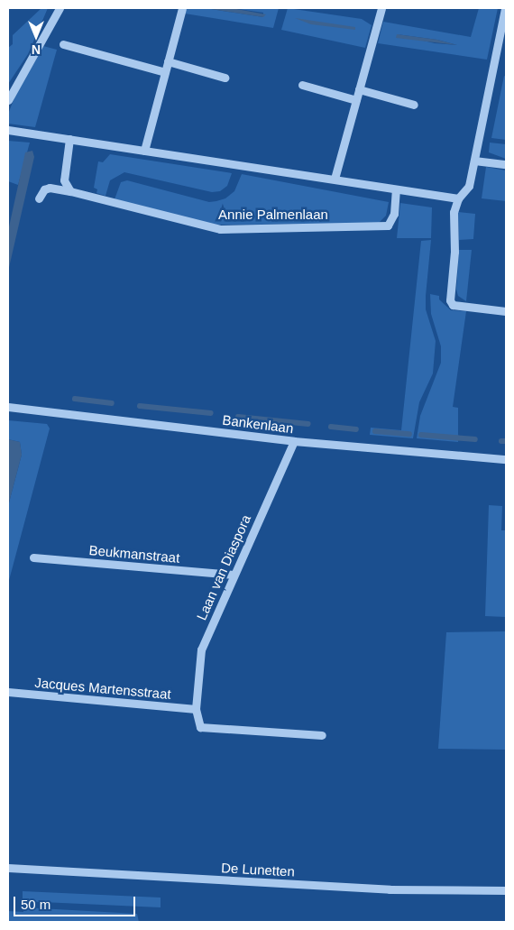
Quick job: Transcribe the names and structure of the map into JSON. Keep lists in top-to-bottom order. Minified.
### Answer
{"streets":{"street":["Annie Palmenlaan","Bankenlaan","Beukmanstraat","Laan van Diaspora","Jacques Martensstraat","De Lunetten"]},"crossings":[["Bankenlaan","Laan van Diaspora"],["Beukmanstraat","Laan van Diaspora"],["Laan van Diaspora","Jacques Martensstraat"]],"scale_bar":"50 m","north":"bottom"}
